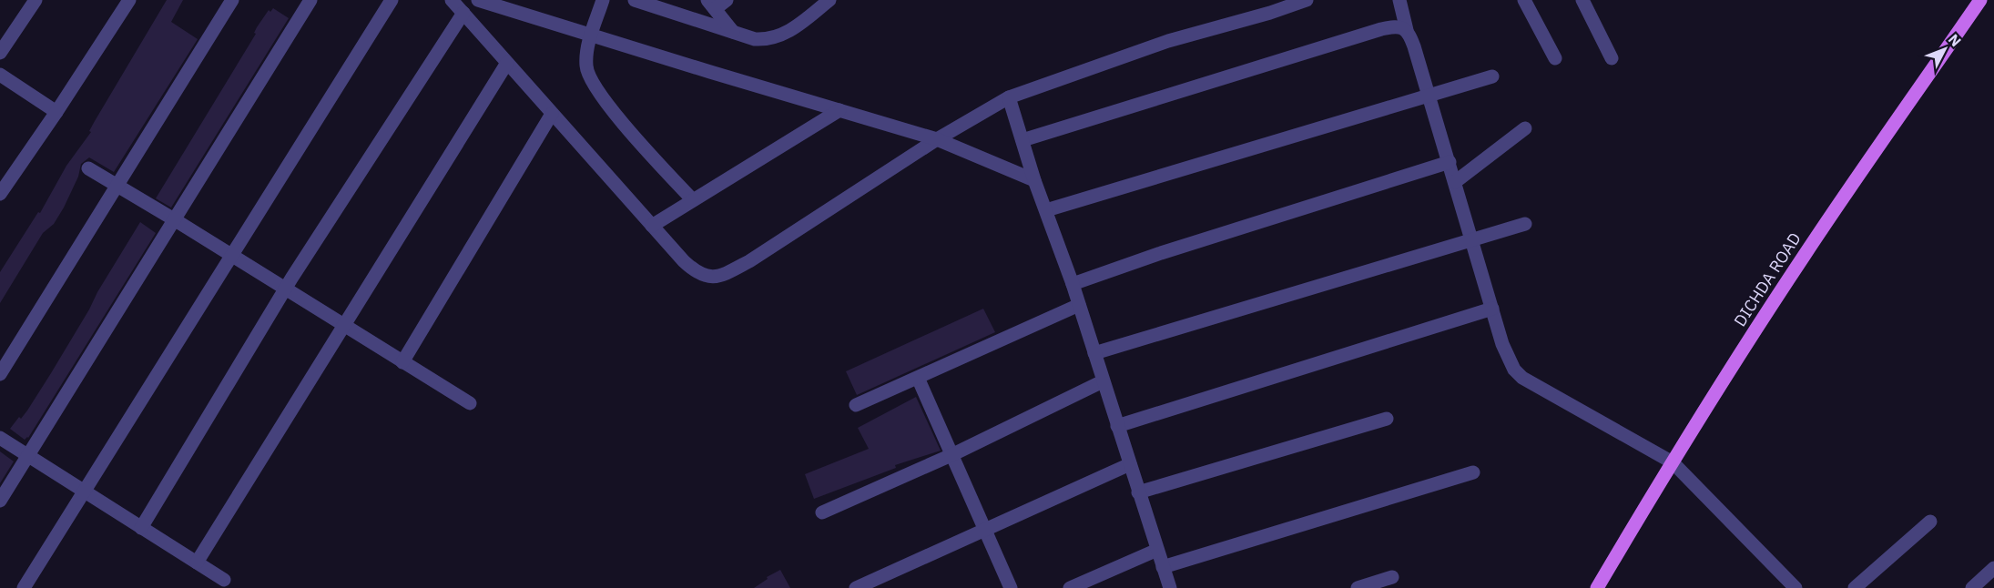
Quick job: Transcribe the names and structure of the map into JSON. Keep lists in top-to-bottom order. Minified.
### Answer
{"streets":{"main road":["DICHDA ROAD"]},"north":"top right"}
